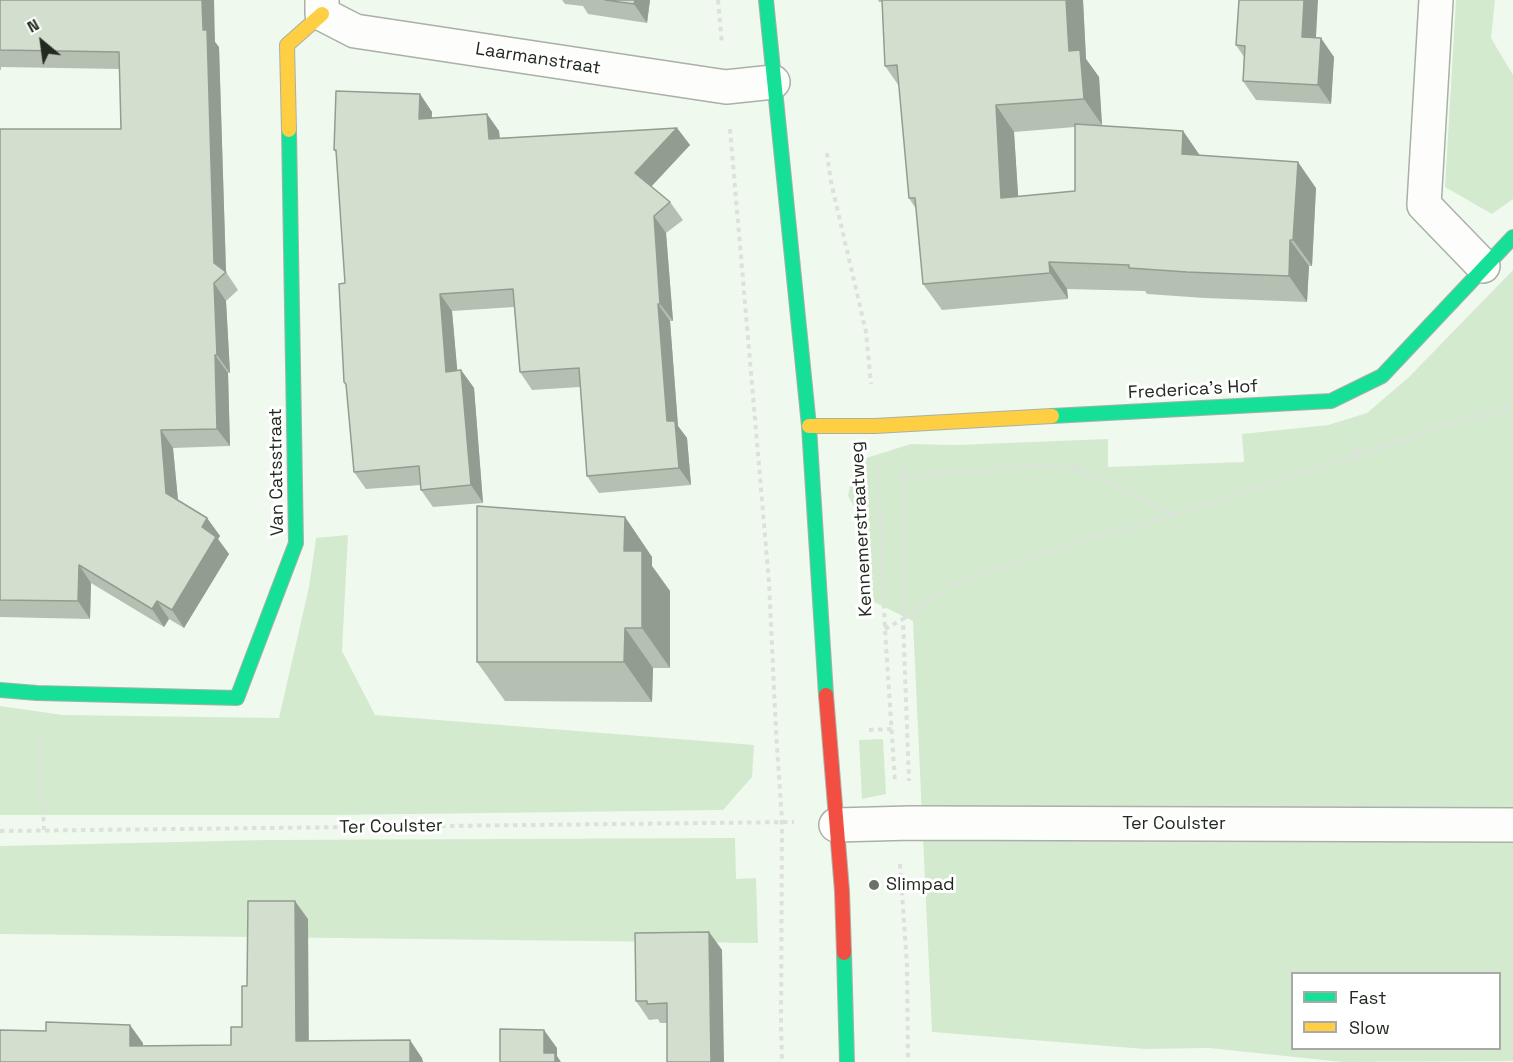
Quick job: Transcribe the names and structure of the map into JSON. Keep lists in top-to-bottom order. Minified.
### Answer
{"streets":{"street":["Laarmanstraat","Frederica's Hof","Van Catsstraat","Ter Coulster"],"path":["Kennemerstraatweg"]},"crossings":[["Laarmanstraat","Van Catsstraat"],["Frederica's Hof","Kennemerstraatweg"],["Kennemerstraatweg","Ter Coulster"]],"places":["Slimpad"],"legend":["Fast","Slow"],"north":"top left"}
